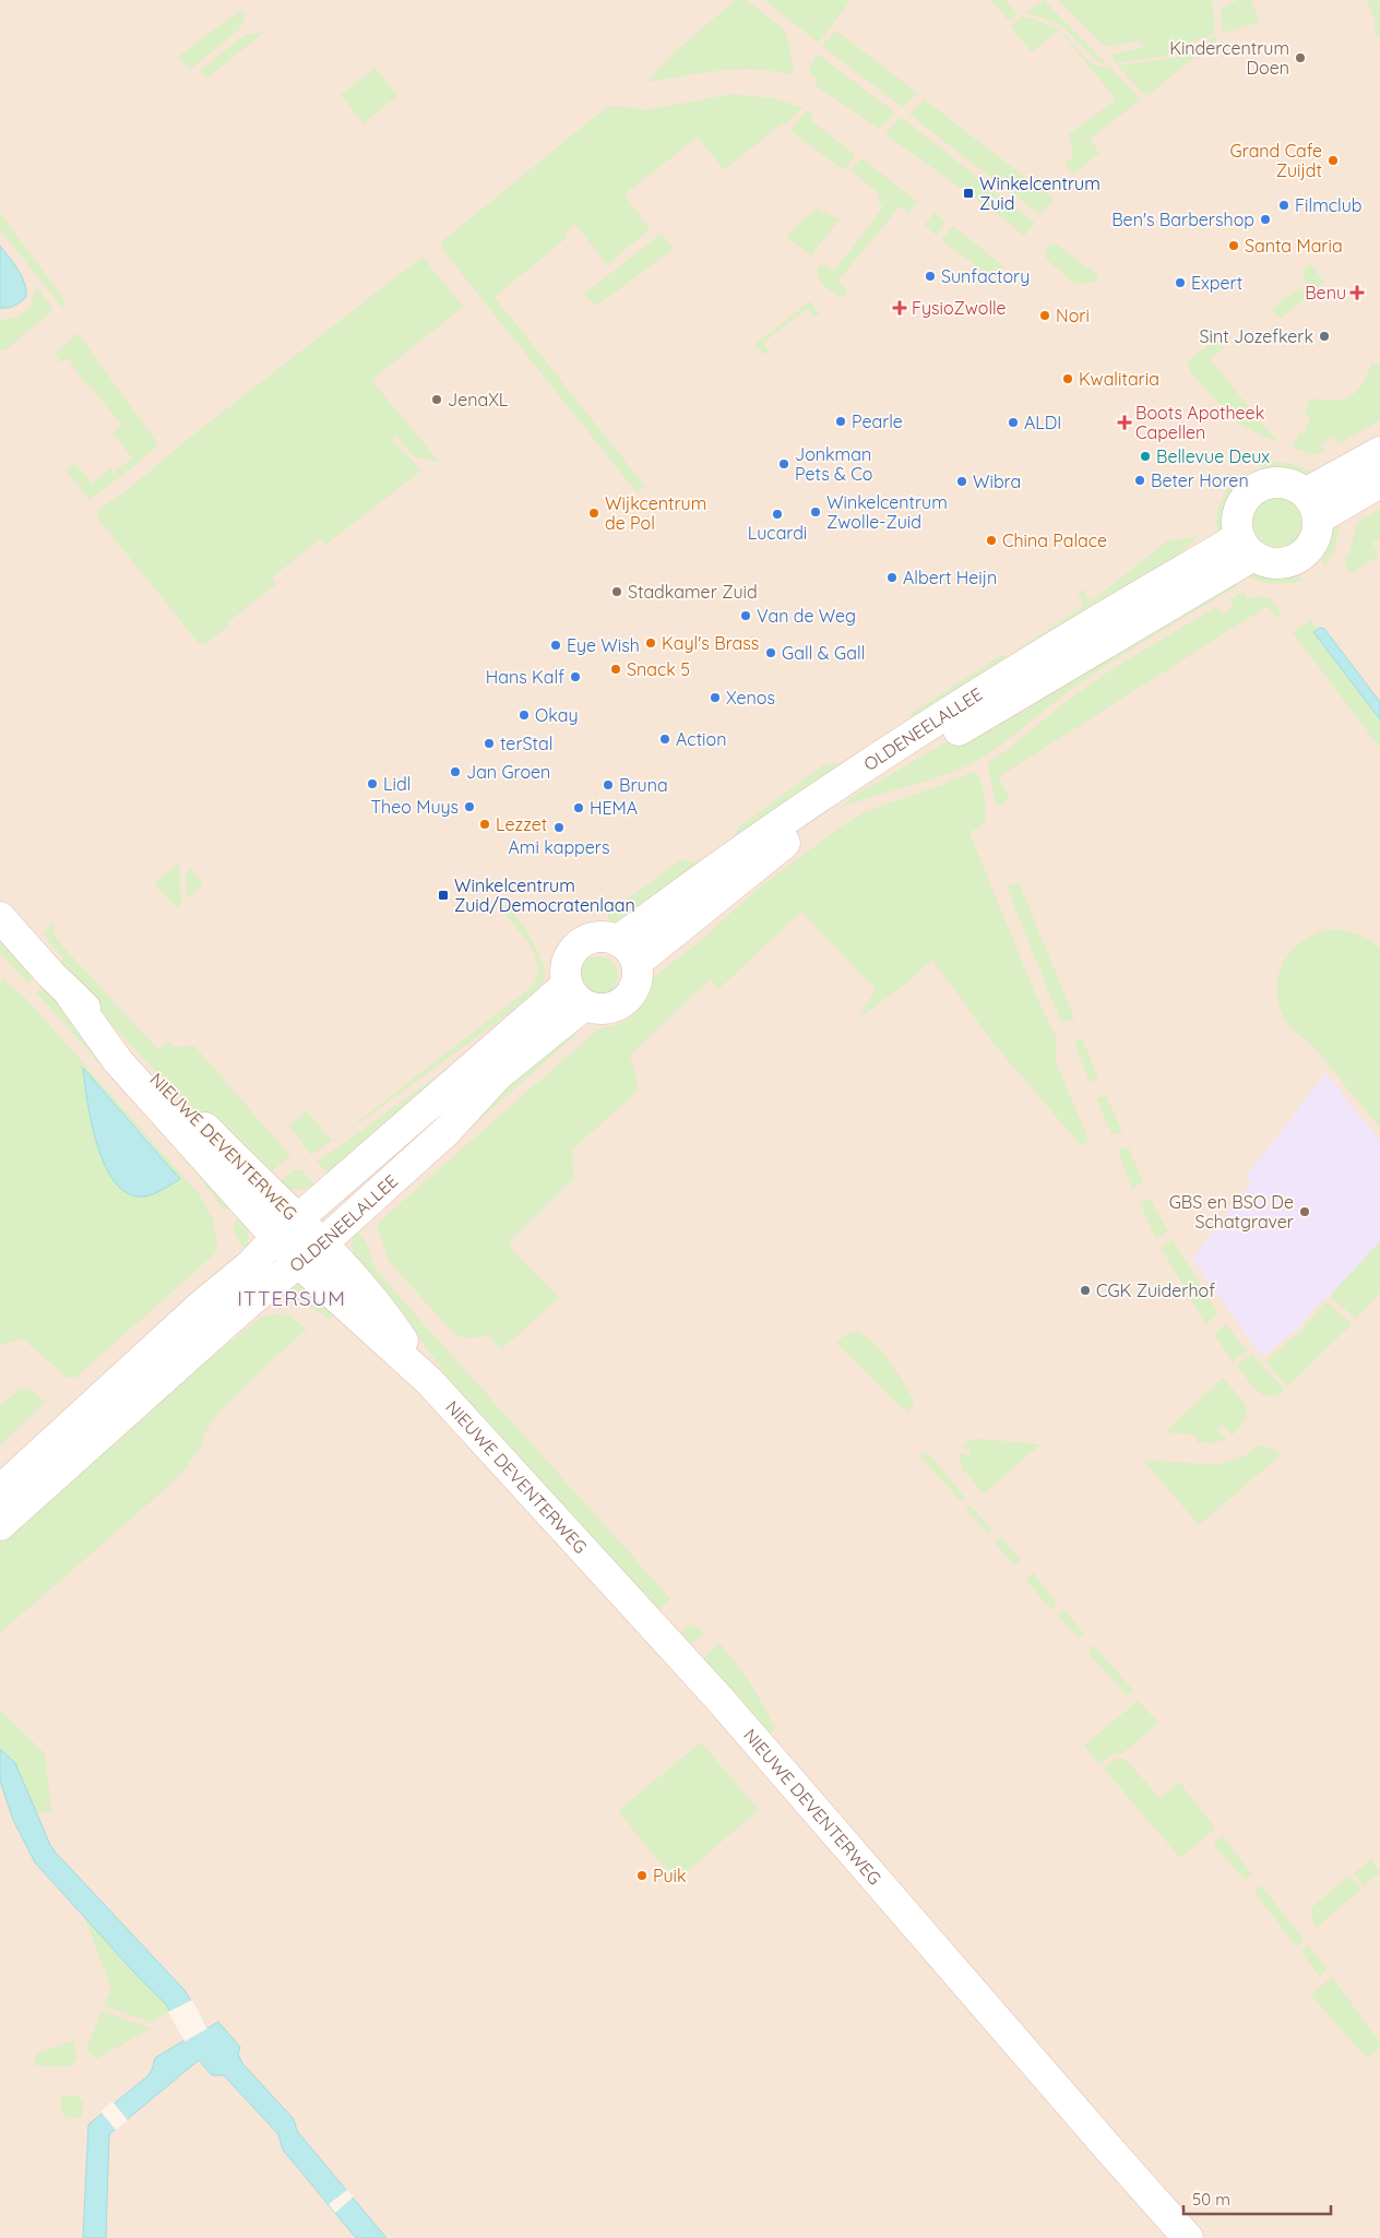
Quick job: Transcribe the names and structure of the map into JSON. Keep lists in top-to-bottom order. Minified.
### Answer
{"streets":{"street":["OLDENEELALLEE","NIEUWE DEVENTERWEG"]},"crossings":[["OLDENEELALLEE","NIEUWE DEVENTERWEG"]],"districts":["ITTERSUM"],"places":{"other":["Kindercentrum Doen","Grand Cafe Zuijdt","Filmclub","Ben's Barbershop","Santa Maria","Sunfactory","Expert","Nori","Sint Jozefkerk","Kwalitaria","JenaXL","Pearle","ALDI","Bellevue Deux","Jonkman Pets & Co","Beter Horen","Wibra","Winkelcentrum Zwolle-Zuid","Wijkcentrum de Pol","Lucardi","China Palace","Albert Heijn","Stadkamer Zuid","Van de Weg","Kayl's Brass","Eye Wish","Gall & Gall","Snack 5","Hans Kalf","Xenos","Okay","Action","terStal","Jan Groen","Lidl","Bruna","Theo Muys","HEMA","Lezzet","Ami kappers","GBS en BSO De Schatgraver","CGK Zuiderhof","Puik"],"transit":["Winkelcentrum Zuid","Winkelcentrum Zuid/Democratenlaan"],"health":["Benu","FysioZwolle","Boots Apotheek Capellen"]},"scale_bar":"50 m"}
